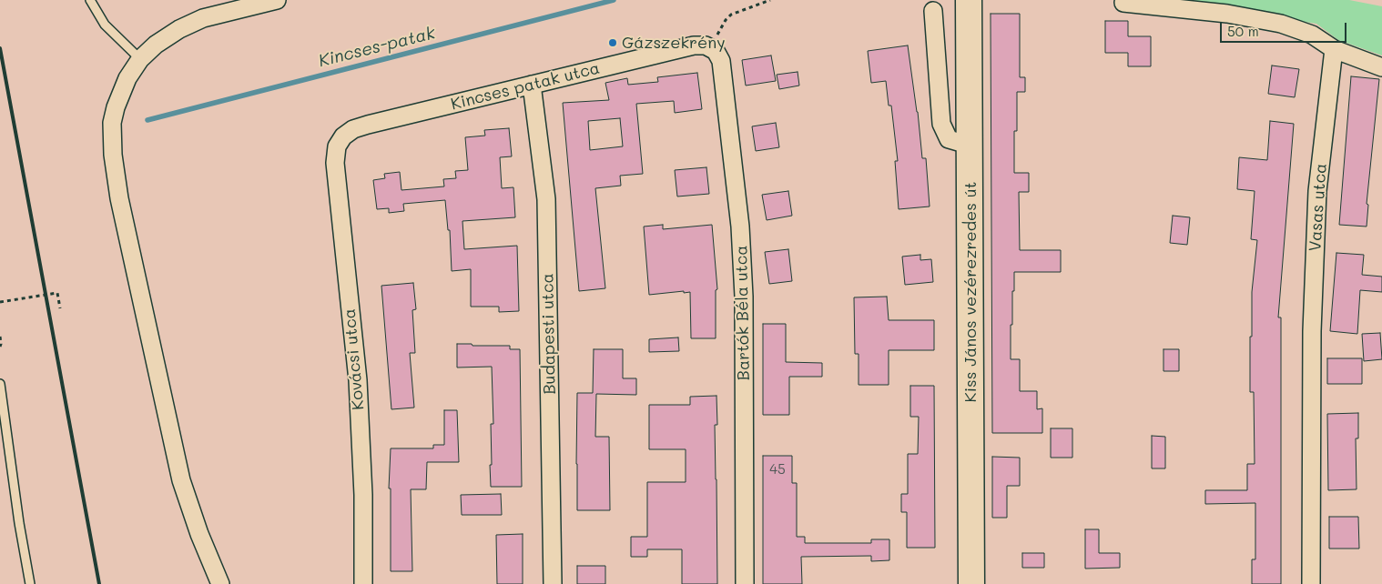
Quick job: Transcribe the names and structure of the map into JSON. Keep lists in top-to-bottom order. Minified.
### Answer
{"streets":{"main road":["Kiss János vezérezredes út"],"street":["Kincses patak utca","Vasas utca","Bartók Béla utca","Budapesti utca","Kovácsi utca"]},"crossings":[["Kincses patak utca","Bartók Béla utca"],["Kincses patak utca","Budapesti utca"],["Kincses patak utca","Kovácsi utca"]],"water":["Kincses-patak"],"places":["Gázszekrény"],"house_numbers":["45"],"scale_bar":"50 m"}
